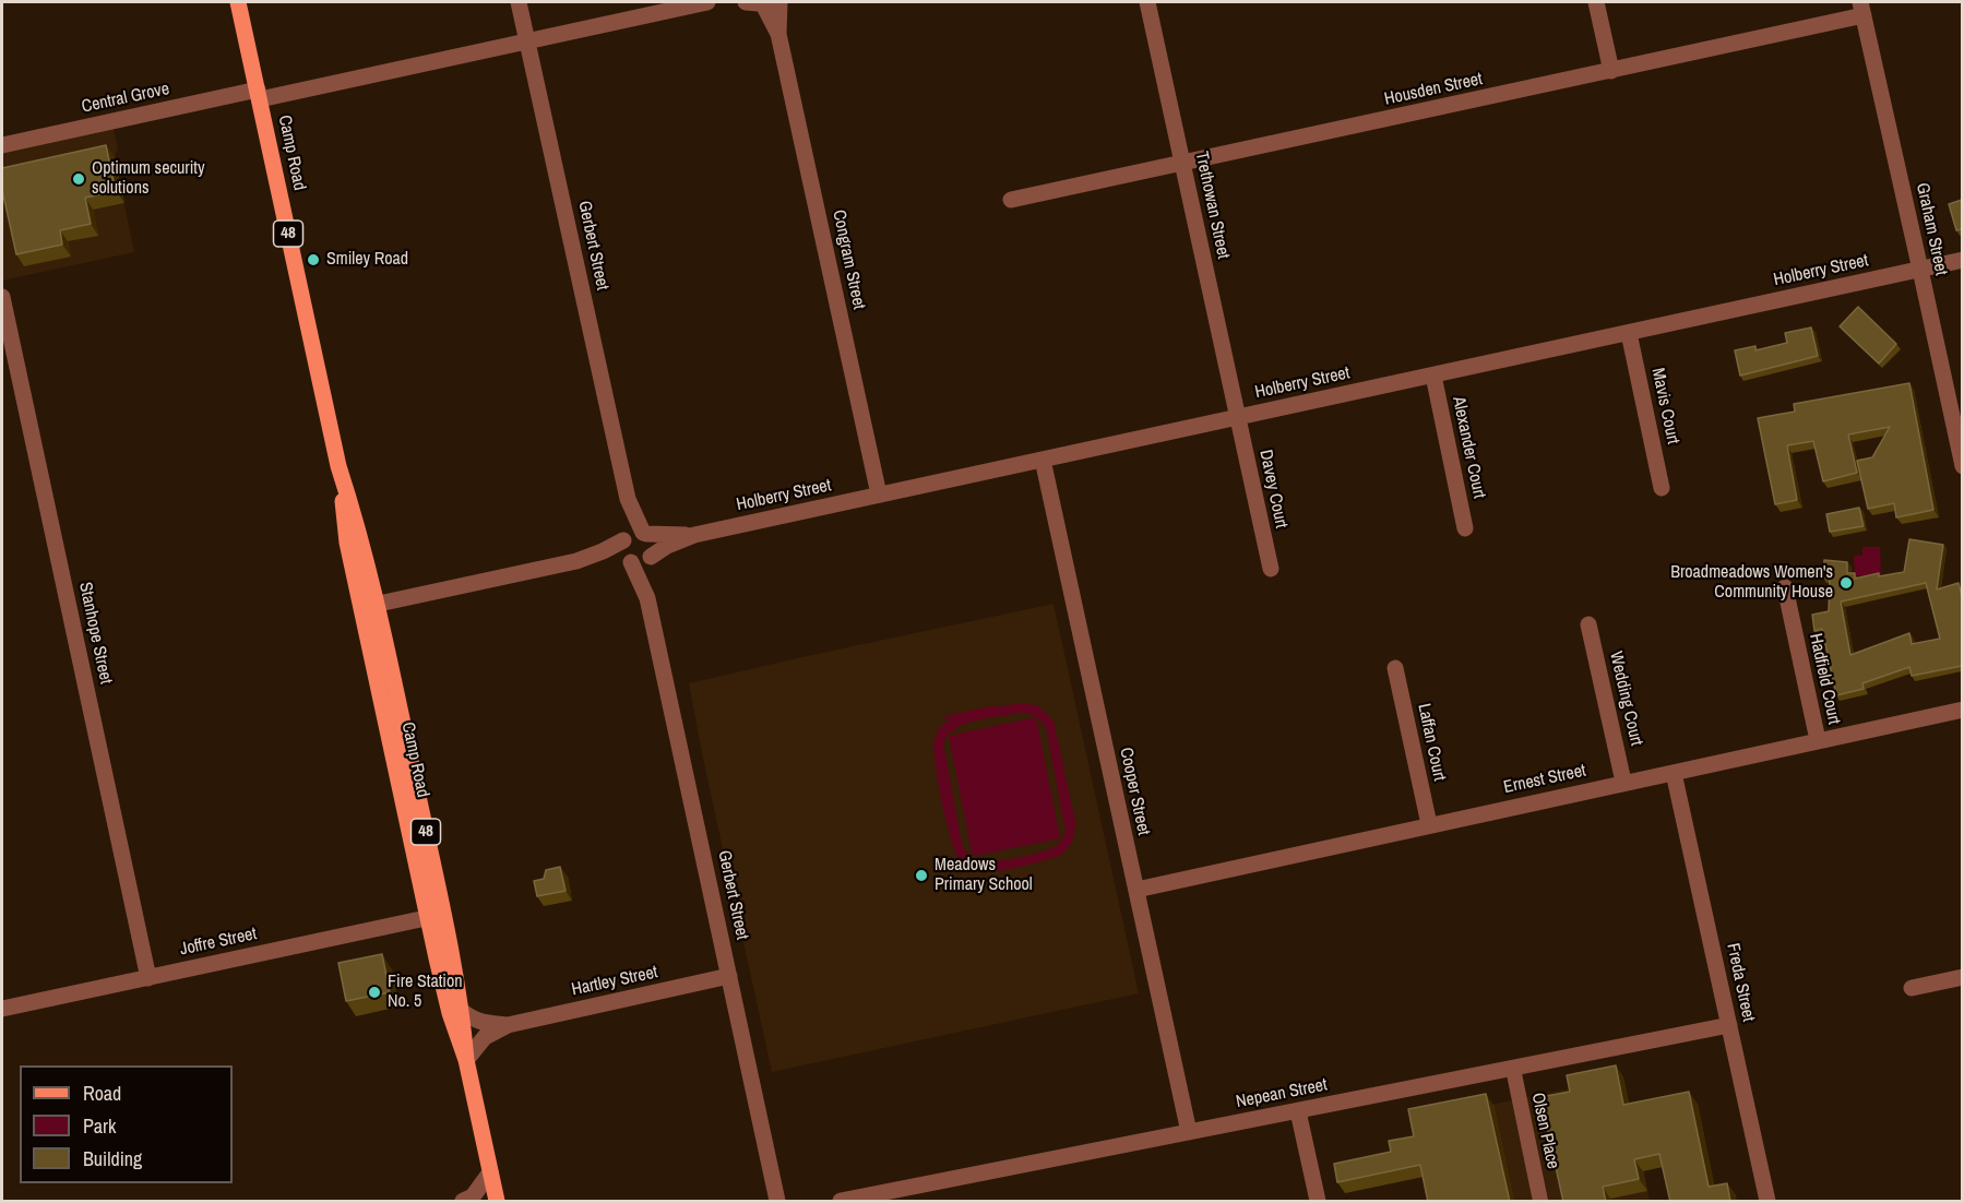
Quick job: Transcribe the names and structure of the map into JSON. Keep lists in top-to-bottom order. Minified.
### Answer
{"streets":{"main road":["Camp Road","48"],"street":["Housden Street","Central Grove","Trethowan Street","Graham Street","Gerbert Street","Congram Street","Holberry Street","Mavis Court","Alexander Court","Davey Court","Stanhope Street","Hadfield Court","Wedding Court","Laffan Court","Ernest Street","Cooper Street","Joffre Street","Hartley Street","Freda Street","Nepean Street","Olsen Place"]},"crossings":[["Housden Street","Trethowan Street"],["Housden Street","Graham Street"],["Central Grove","Camp Road"],["Camp Road","Holberry Street"],["Camp Road","Joffre Street"],["Camp Road","Hartley Street"],["Trethowan Street","Holberry Street"],["Trethowan Street","Davey Court"],["Graham Street","Holberry Street"],["Gerbert Street","Holberry Street"],["Gerbert Street","Hartley Street"],["Congram Street","Holberry Street"],["Holberry Street","Mavis Court"],["Holberry Street","Alexander Court"],["Holberry Street","Davey Court"],["Holberry Street","Cooper Street"],["Stanhope Street","Joffre Street"],["Hadfield Court","Ernest Street"],["Wedding Court","Ernest Street"],["Laffan Court","Ernest Street"],["Ernest Street","Cooper Street"],["Ernest Street","Freda Street"],["Cooper Street","Nepean Street"],["Freda Street","Nepean Street"],["Nepean Street","Olsen Place"]],"places":["Optimum security solutions","Smiley Road","Broadmeadows Women's Community House","Meadows Primary School","Fire Station No. 5"],"legend":["Road","Park","Building"]}
